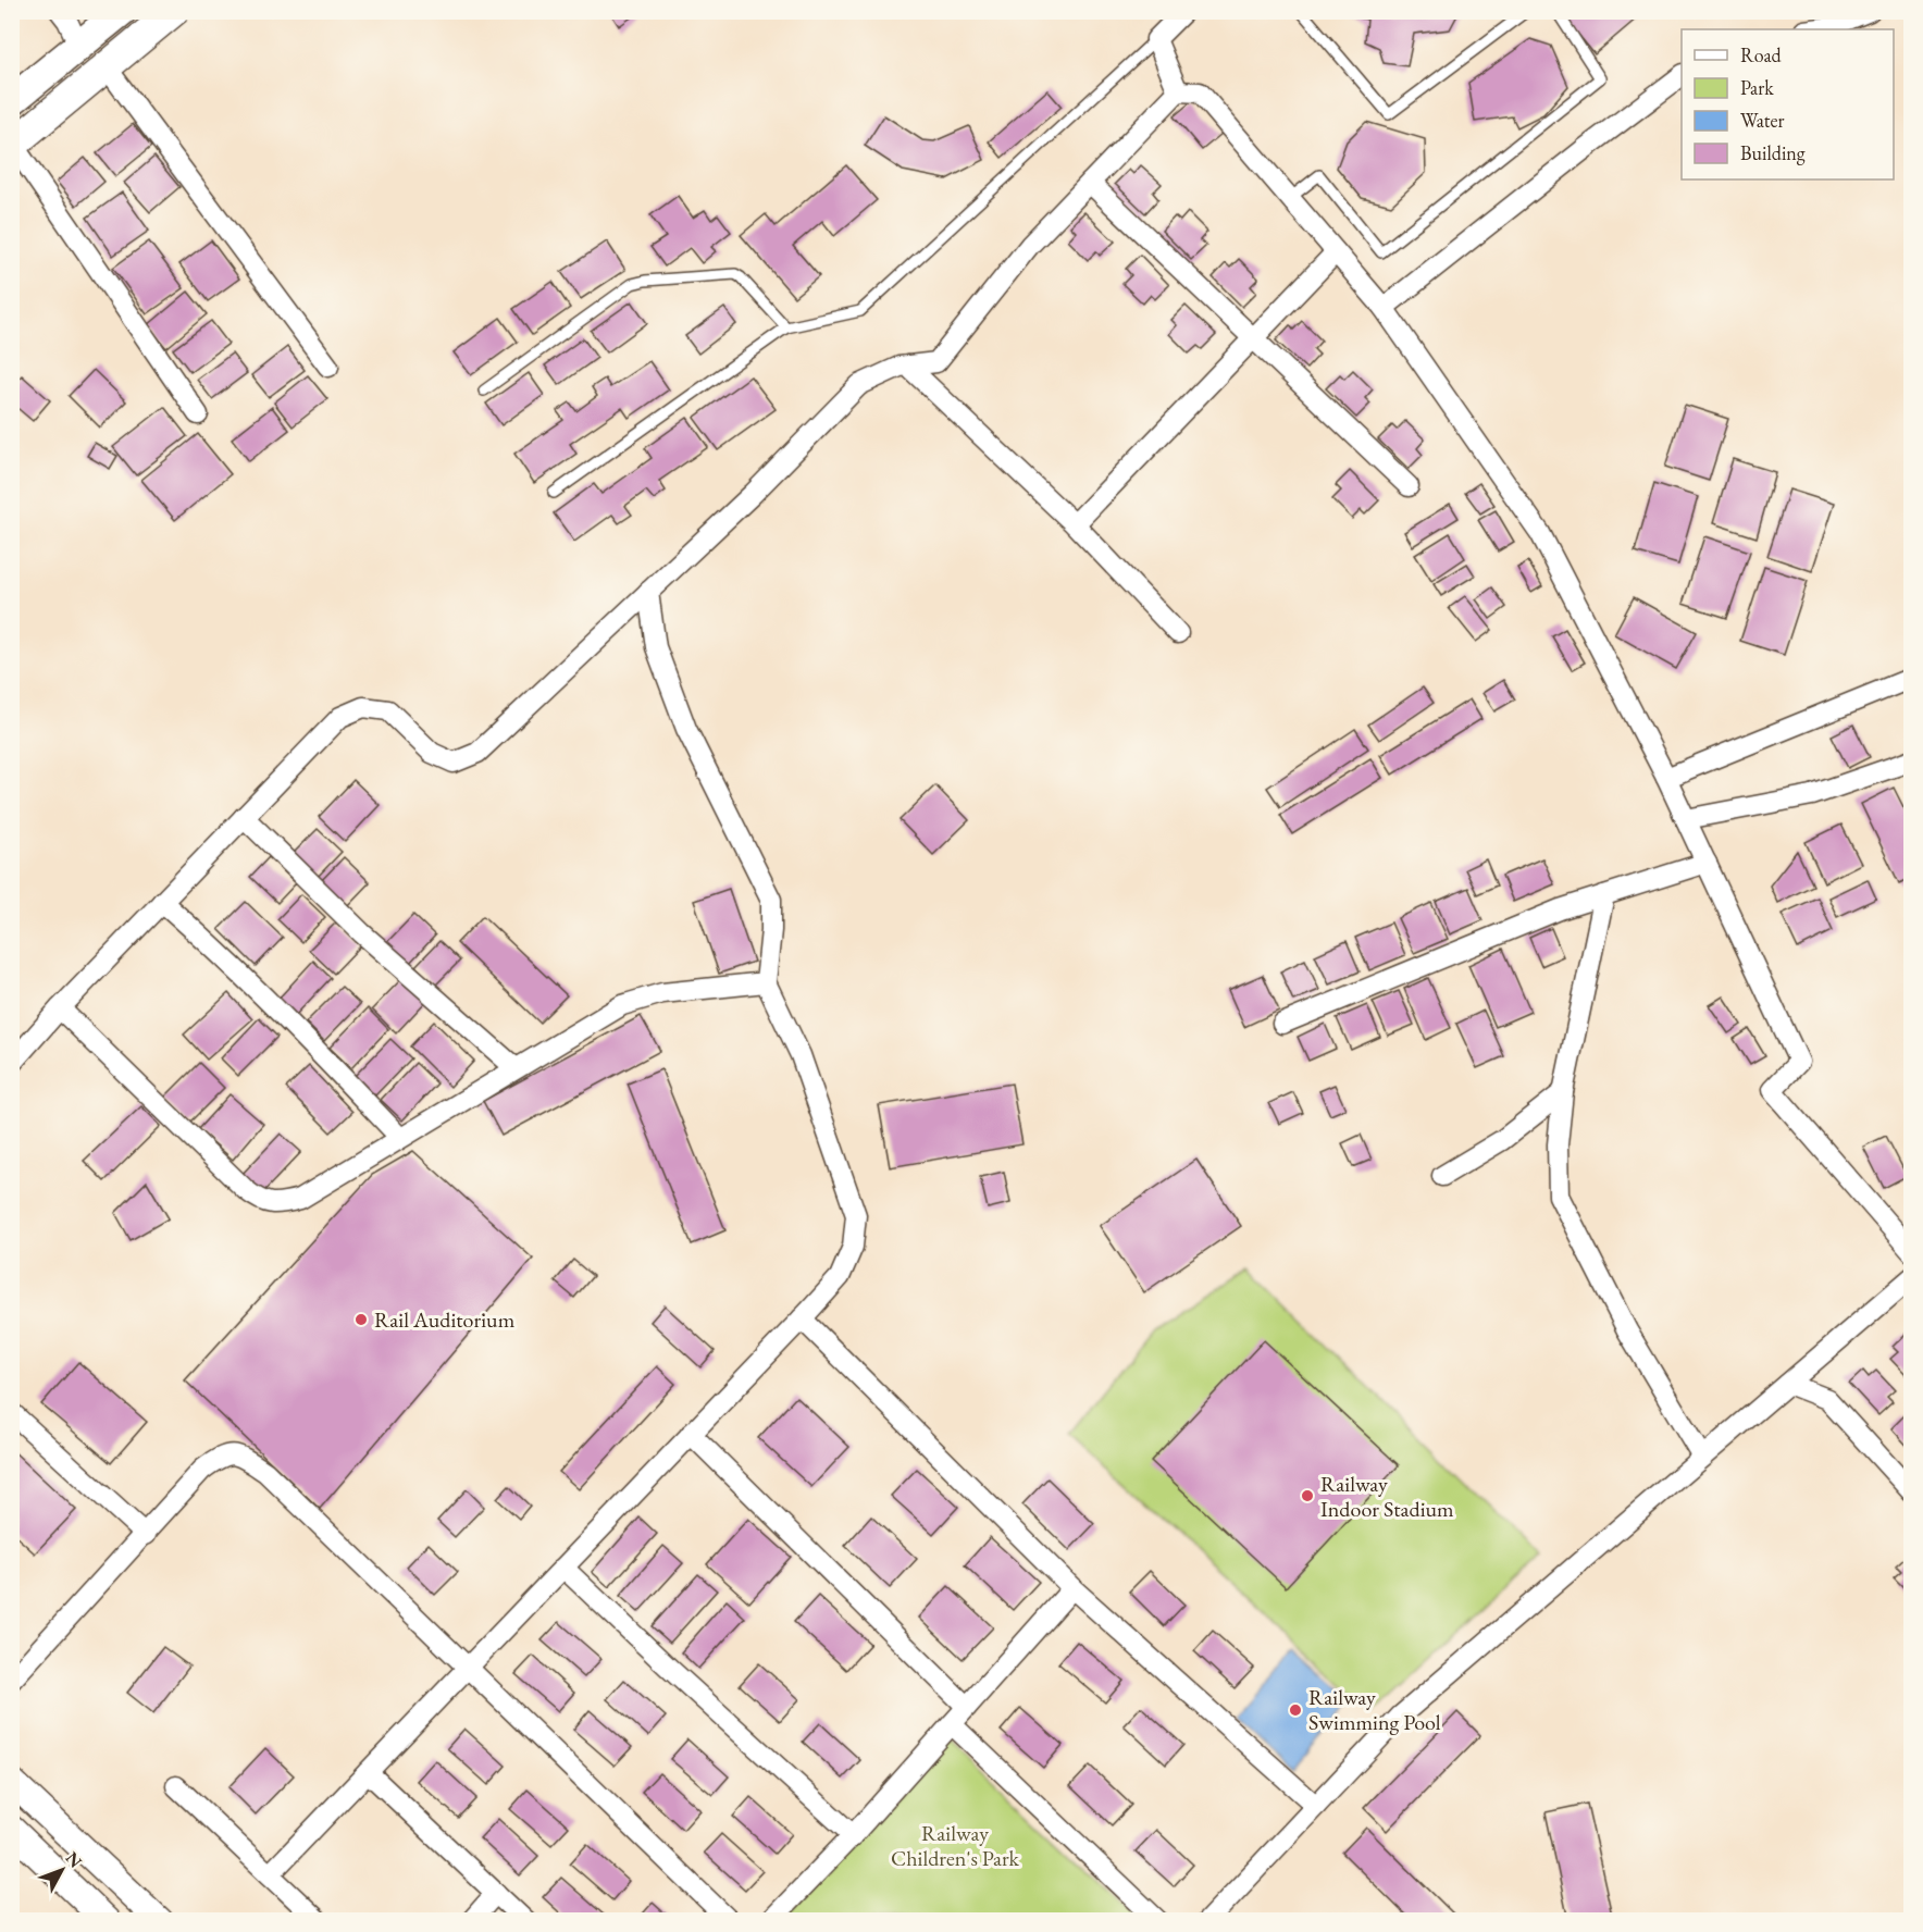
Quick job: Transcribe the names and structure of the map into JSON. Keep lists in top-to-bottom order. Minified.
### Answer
{"parks":["Railway Children's Park"],"places":["Rail Auditorium","Railway Indoor Stadium","Railway Swimming Pool"],"legend":["Road","Park","Water","Building"],"north":"top right"}
